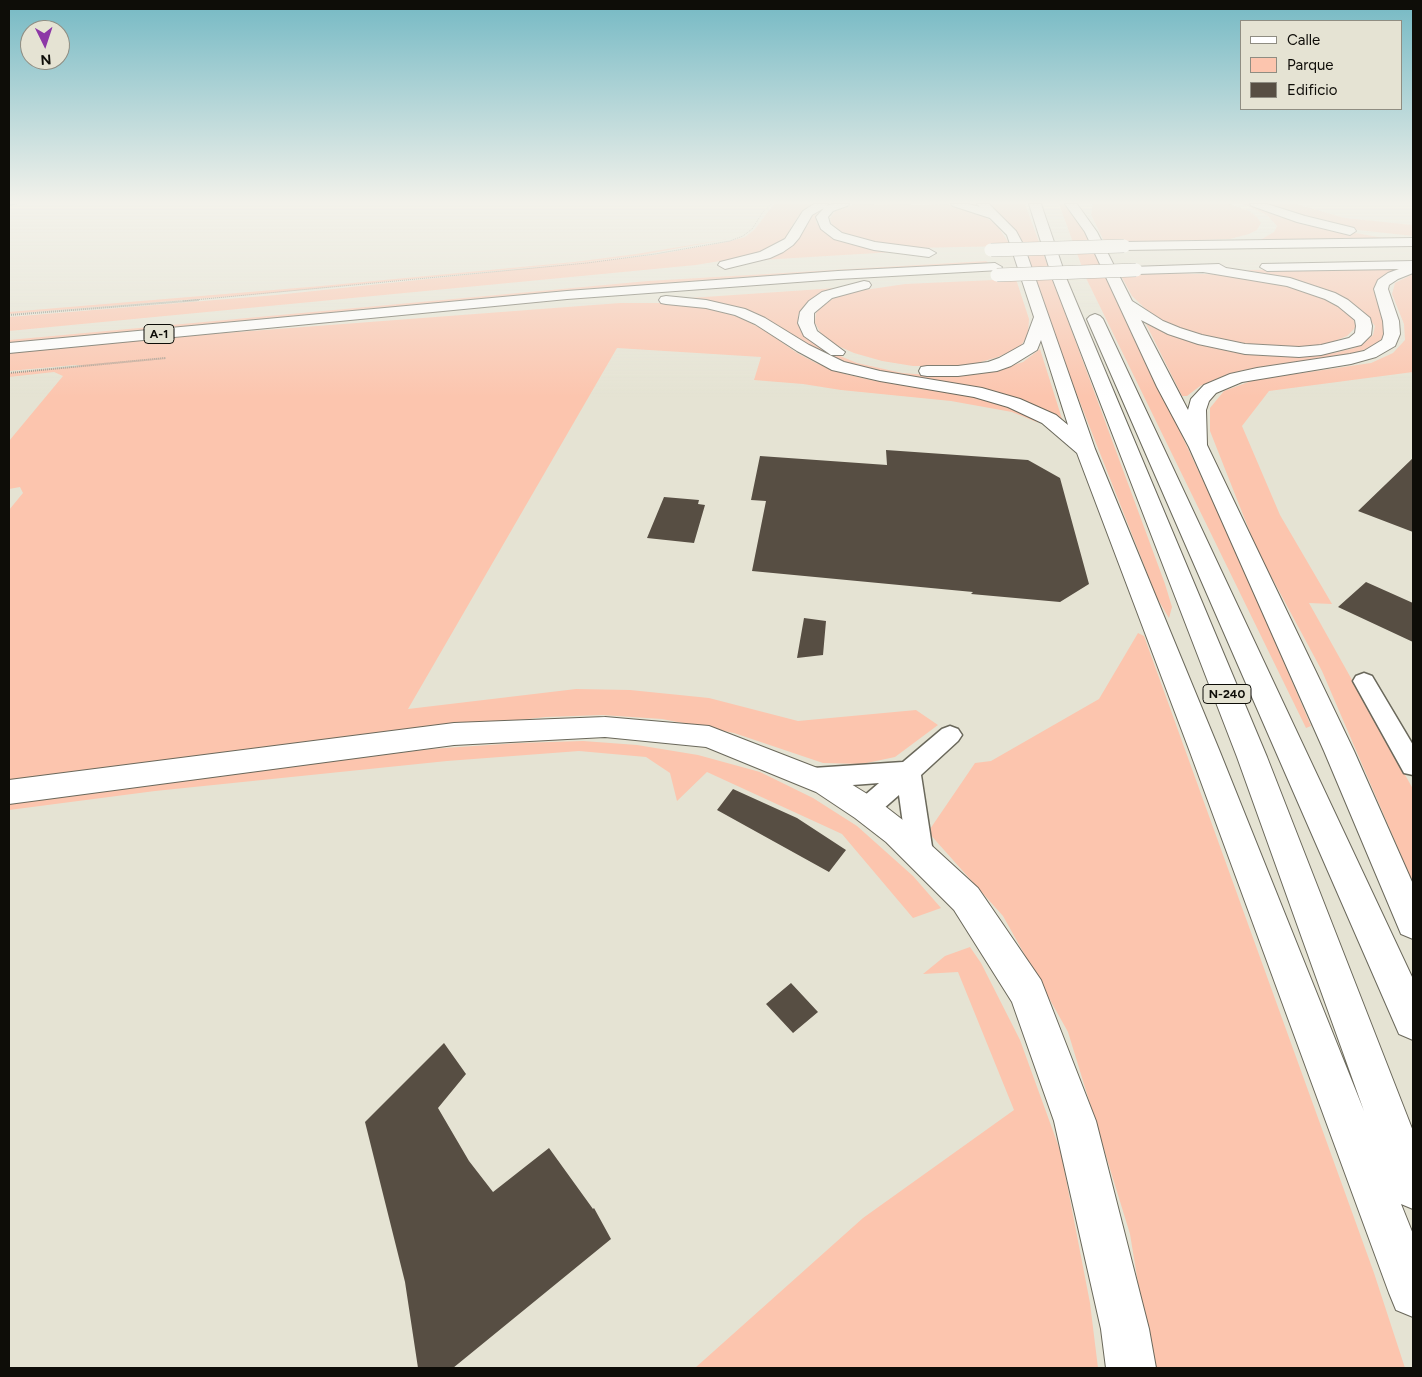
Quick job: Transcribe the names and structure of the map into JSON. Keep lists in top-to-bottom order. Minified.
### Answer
{"streets":{"main road":["A-1","N-240"]},"legend":["Calle","Parque","Edificio"],"north":"bottom"}
